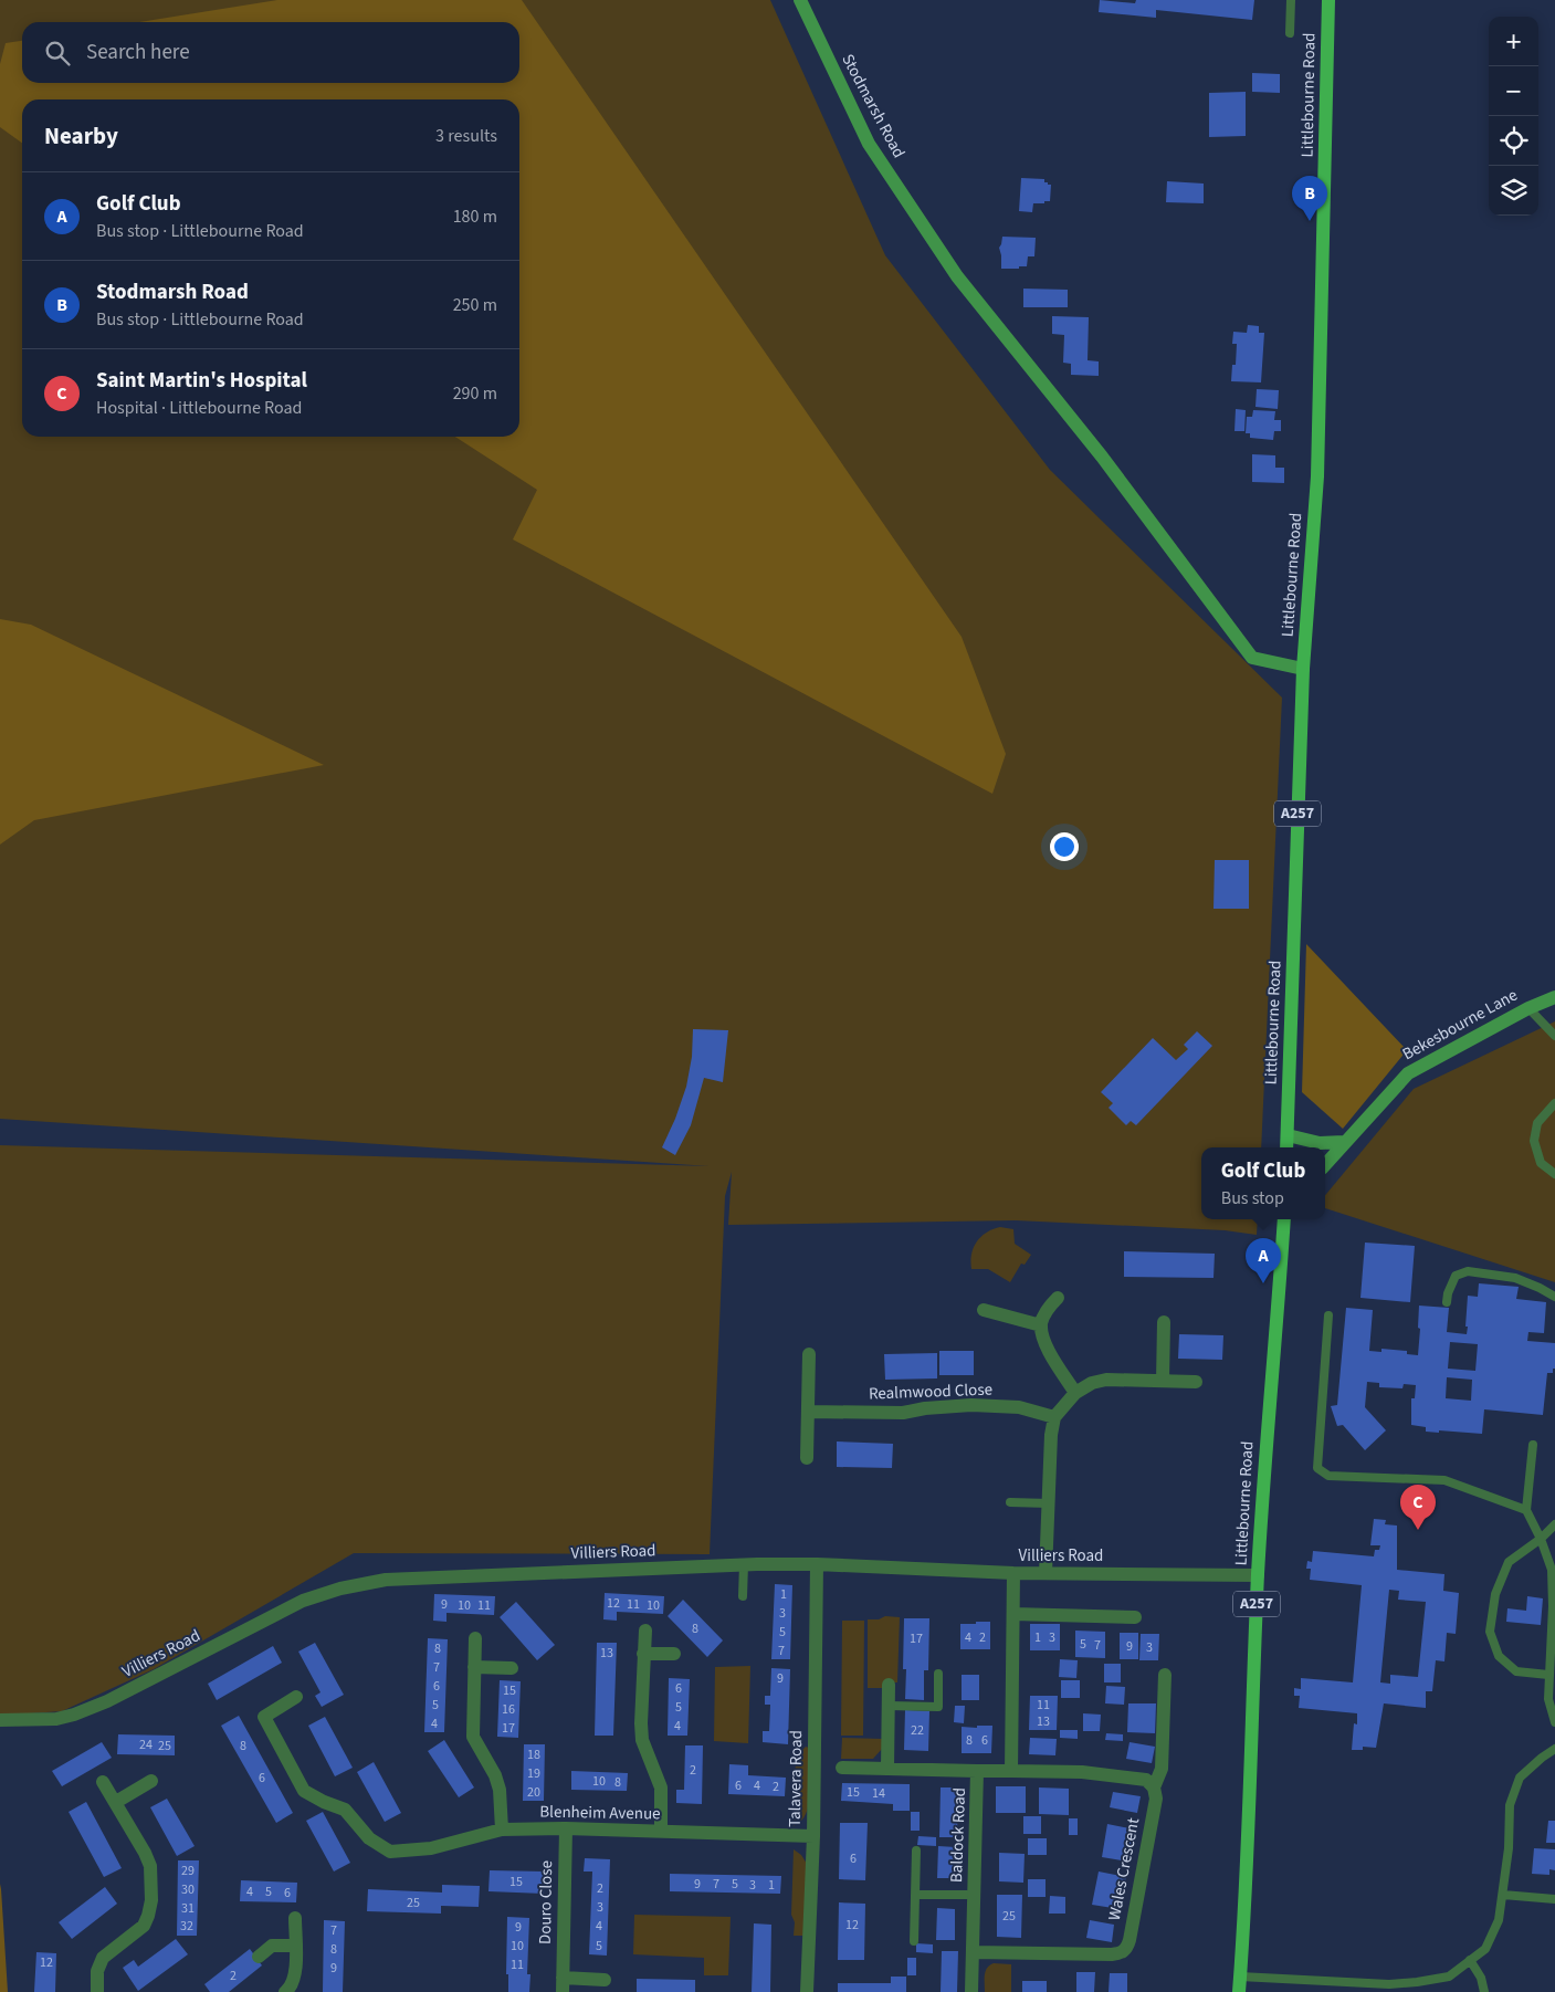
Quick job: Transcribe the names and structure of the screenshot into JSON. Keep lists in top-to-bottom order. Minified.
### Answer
{"streets":{"main road":["Littlebourne Road","A257"],"street":["Stodmarsh Road","Bekesbourne Lane","Realmwood Close","Villiers Road","Talavera Road","Blenheim Avenue","Baldock Road","Wales Crescent","Douro Close"]},"crossings":[["Littlebourne Road","Stodmarsh Road"],["Littlebourne Road","Villiers Road"],["Villiers Road","Talavera Road"],["Talavera Road","Blenheim Avenue"],["Blenheim Avenue","Douro Close"],["Baldock Road","Wales Crescent"]],"house_numbers":["1","12","9","11","10","11","10","3","8","5","4","2","1","3","17","5","7","9","3","8","7","13","7","9","6","6","15","5","11","5","16","13","4","4","17","22","8","6","24","25","8","18","2","19","6","10","8","6","4","2","20","15","14","6","29","15","9","7","5","3","1","2","30","4","5","6","25","3","31","25","12","32","4","9","7","10","5","8","12","11","9","2"],"page":{"map_buttons":["+","−"],"search":"Search here","heading":["Nearby","3 results"],"list":[{"mark":"A","name":"Golf Club","note":"Bus stop · Littlebourne Road","value":"180 m"},{"mark":"B","name":"Stodmarsh Road","note":"Bus stop · Littlebourne Road","value":"250 m"},{"mark":"C","name":"Saint Martin's Hospital","note":"Hospital · Littlebourne Road","value":"290 m"}],"pins":["B","A","C"],"popup":["Golf Club","Bus stop"]}}
